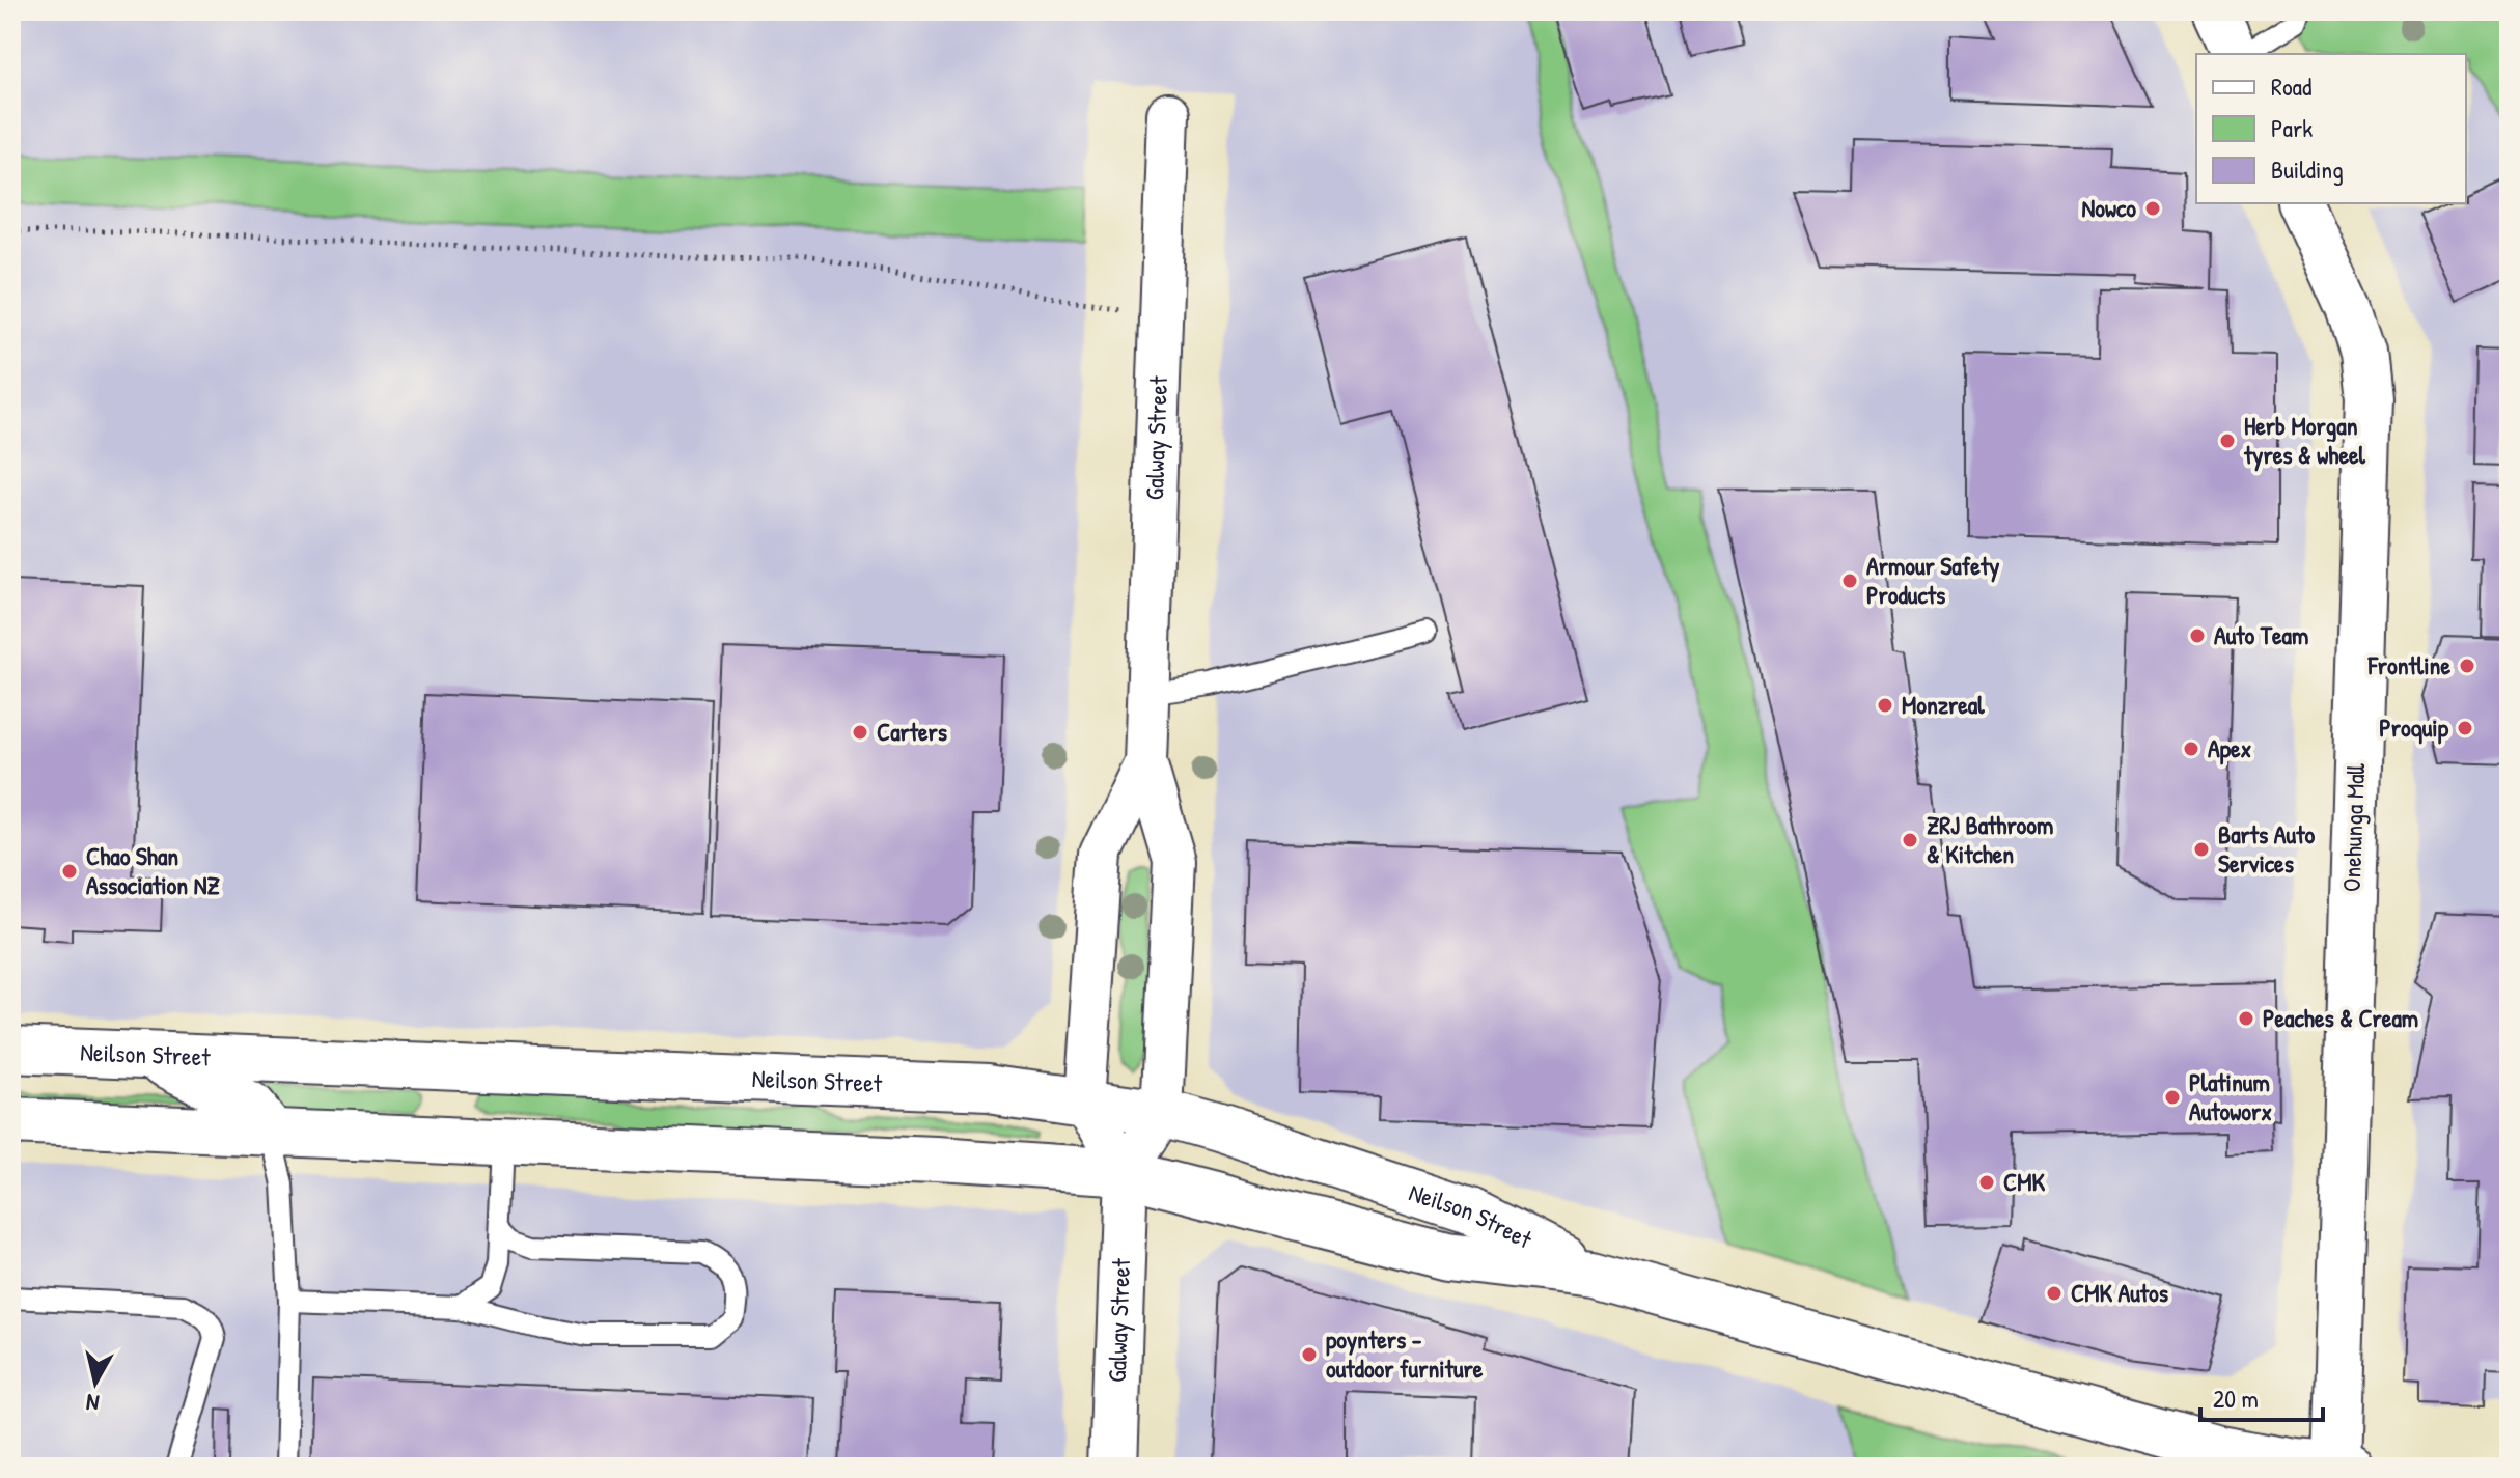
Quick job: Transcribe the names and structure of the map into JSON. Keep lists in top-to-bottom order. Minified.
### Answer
{"streets":{"main road":["Galway Street","Onehunga Mall","Neilson Street"]},"crossings":[["Galway Street","Neilson Street"],["Onehunga Mall","Neilson Street"]],"places":["Nowco","Herb Morgan tyres & wheel","Armour Safety Products","Auto Team","Frontline","Monzreal","Proquip","Carters","Apex","ZRJ Bathroom & Kitchen","Barts Auto Services","Chao Shan Association NZ","Peaches & Cream","Platinum Autoworx","CMK","CMK Autos","poynters - outdoor furniture"],"legend":["Road","Park","Building"],"scale_bar":"20 m","north":"bottom"}
